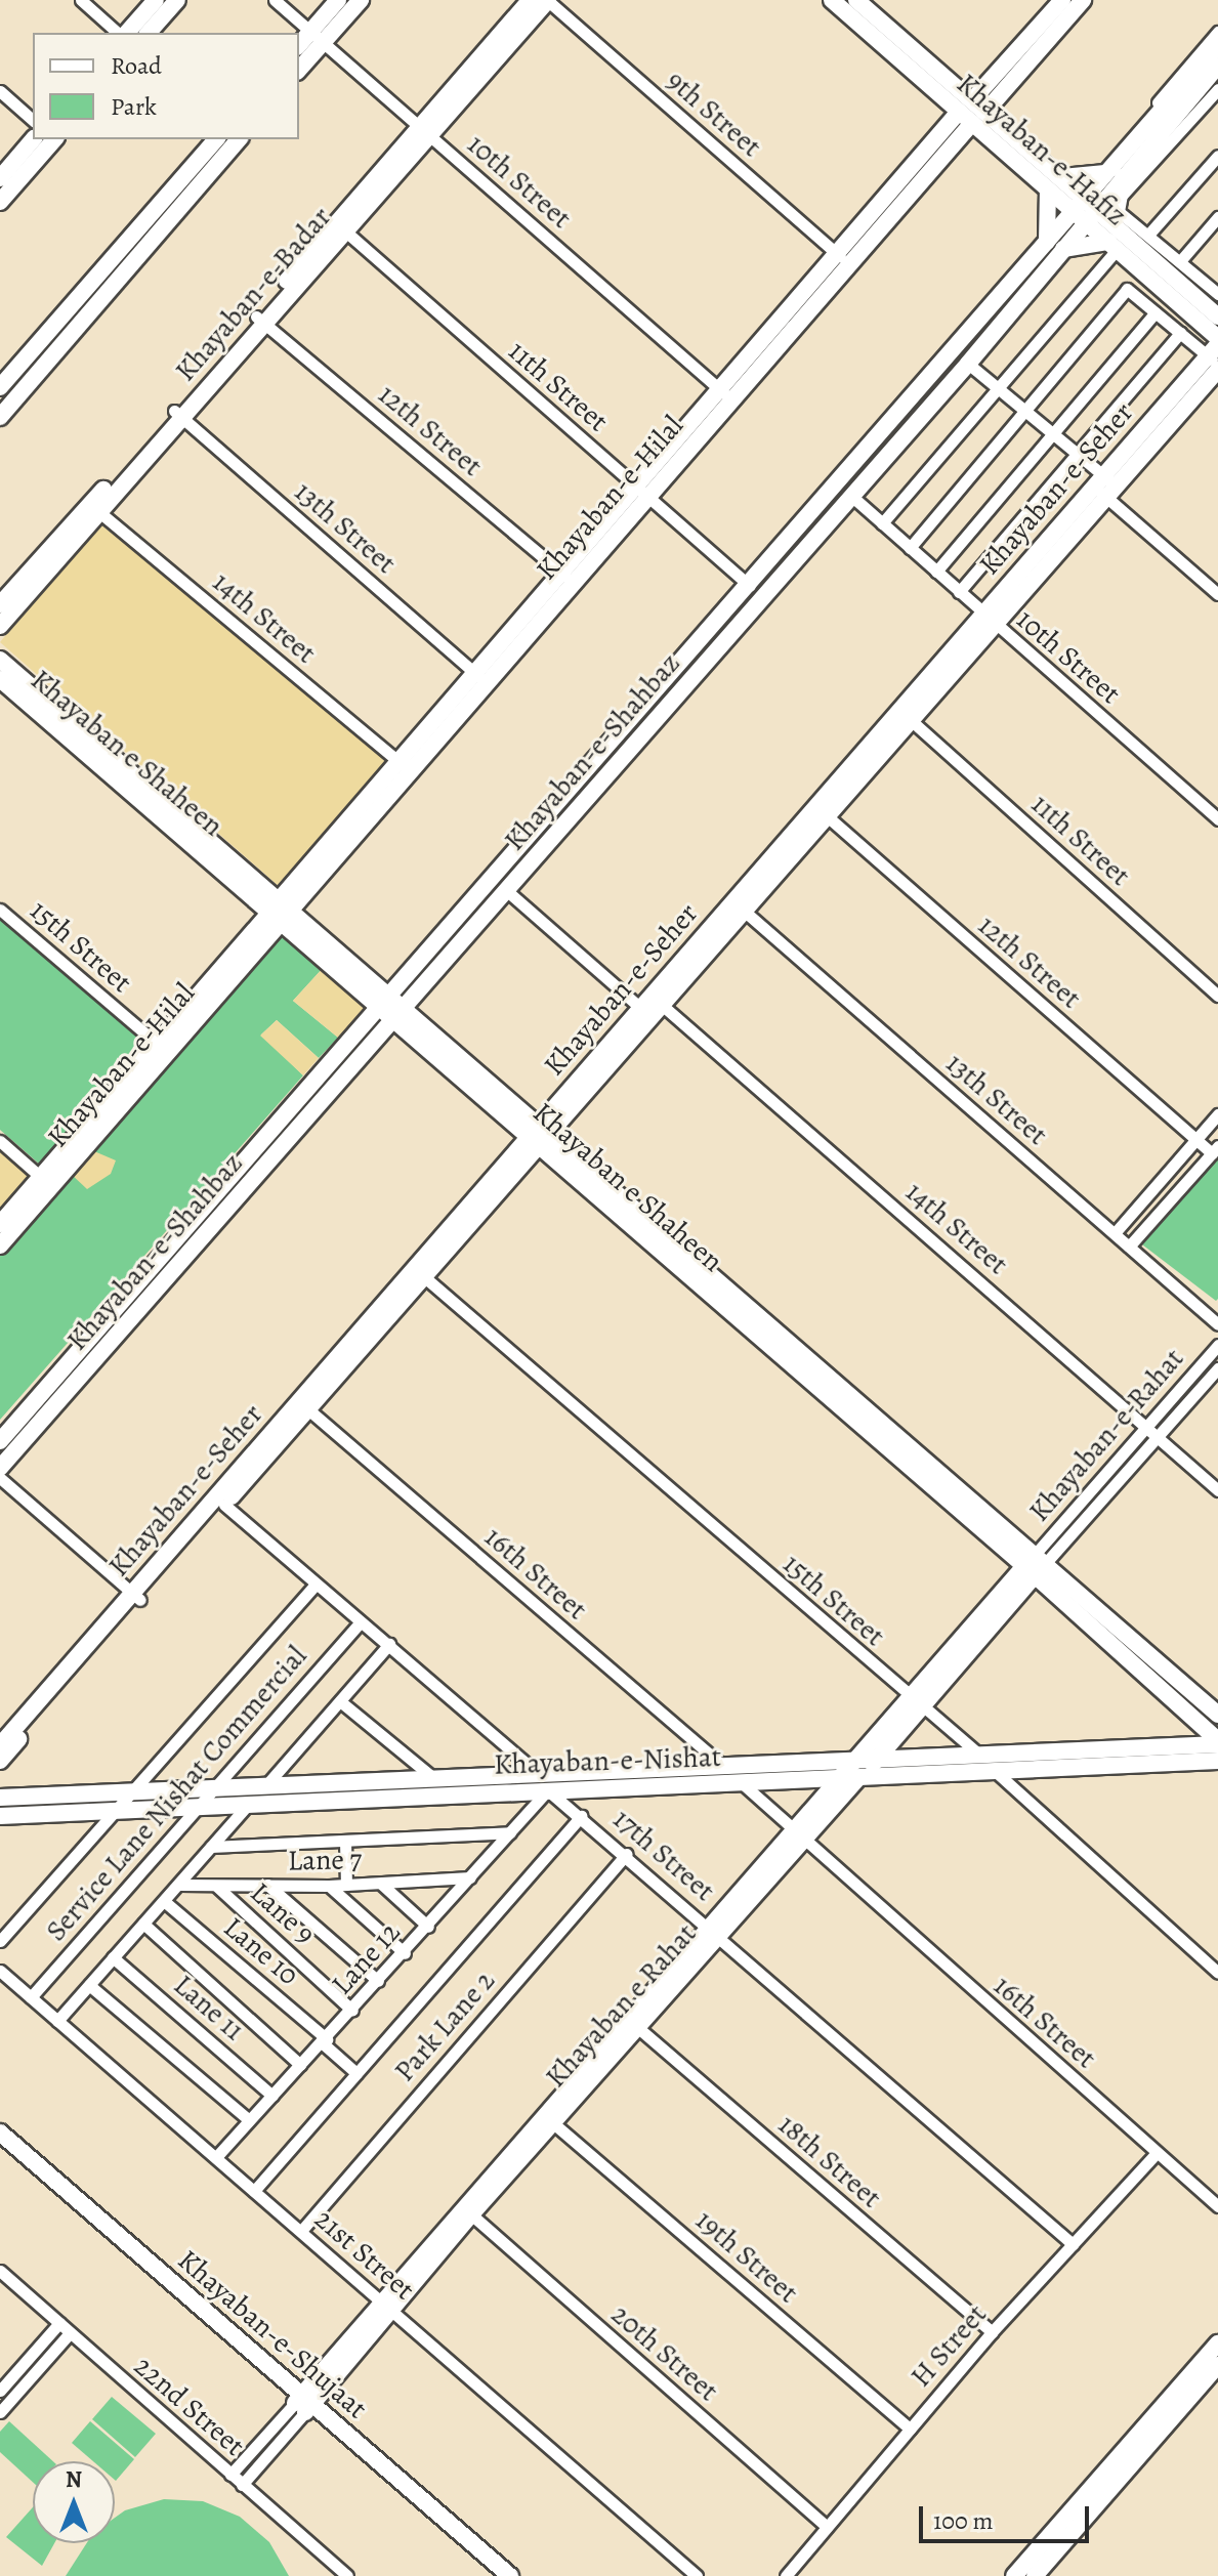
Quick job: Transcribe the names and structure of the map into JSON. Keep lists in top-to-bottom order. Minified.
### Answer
{"streets":{"main road":["Khayaban-e-Hafiz","Khayaban-e-Badar","Khayaban-e-Seher","Khayaban-e-Hilal","Khayaban-e-Shahbaz","Khayaban e Shaheen","Khayaban-e-Nishat","Khayaban e Rahat","Khayaban-e-Shujaat"],"street":["9th Street","10th Street","11th Street","12th Street","13th Street","14th Street","15th Street","Khayaban-e-Rahat","16th Street","Service Lane Nishat Commercial","17th Street","Lane 7","Lane 9","Lane 10","Lane 12","Lane 11","Park Lane 2","18th Street","21st Street","19th Street","H Street","20th Street","22nd Street"]},"crossings":[["9th Street","Khayaban-e-Badar"],["9th Street","Khayaban-e-Hilal"],["Khayaban-e-Hafiz","Khayaban-e-Seher"],["Khayaban-e-Hafiz","Khayaban-e-Hilal"],["Khayaban-e-Hafiz","Khayaban-e-Shahbaz"],["10th Street","Khayaban-e-Badar"],["10th Street","Khayaban-e-Seher"],["10th Street","Khayaban-e-Hilal"],["10th Street","Khayaban-e-Shahbaz"],["Khayaban-e-Badar","11th Street"],["Khayaban-e-Badar","12th Street"],["Khayaban-e-Badar","13th Street"],["Khayaban-e-Badar","14th Street"],["11th Street","Khayaban-e-Seher"],["11th Street","Khayaban-e-Hilal"],["11th Street","Khayaban-e-Shahbaz"],["12th Street","Khayaban-e-Seher"],["12th Street","Khayaban-e-Hilal"],["Khayaban-e-Seher","13th Street"],["Khayaban-e-Seher","14th Street"],["Khayaban-e-Seher","Khayaban e Shaheen"],["Khayaban-e-Seher","15th Street"],["Khayaban-e-Seher","16th Street"],["Khayaban-e-Seher","17th Street"],["Khayaban-e-Hilal","13th Street"],["Khayaban-e-Hilal","14th Street"],["Khayaban-e-Hilal","Khayaban e Shaheen"],["Khayaban-e-Hilal","15th Street"],["14th Street","Khayaban-e-Shahbaz"],["14th Street","Khayaban-e-Rahat"],["Khayaban-e-Shahbaz","Khayaban e Shaheen"],["Khayaban e Shaheen","Khayaban-e-Rahat"],["Khayaban e Shaheen","Khayaban e Rahat"],["15th Street","Khayaban-e-Nishat"],["15th Street","Khayaban e Rahat"],["Khayaban-e-Rahat","Khayaban e Rahat"],["16th Street","Khayaban-e-Nishat"],["16th Street","Khayaban e Rahat"],["16th Street","H Street"],["Khayaban-e-Nishat","Service Lane Nishat Commercial"],["Khayaban-e-Nishat","17th Street"],["Khayaban-e-Nishat","Lane 12"],["Khayaban-e-Nishat","Khayaban e Rahat"],["Service Lane Nishat Commercial","17th Street"],["Service Lane Nishat Commercial","21st Street"],["17th Street","Lane 12"],["17th Street","Khayaban e Rahat"],["17th Street","Park Lane 2"],["17th Street","H Street"],["Lane 7","Lane 9"],["Lane 7","Lane 12"],["Lane 9","Lane 12"],["Lane 10","Lane 12"],["Lane 12","Lane 11"],["Lane 12","21st Street"],["Khayaban e Rahat","18th Street"],["Khayaban e Rahat","21st Street"],["Khayaban e Rahat","19th Street"],["Khayaban e Rahat","Khayaban-e-Shujaat"],["Khayaban e Rahat","20th Street"],["Khayaban e Rahat","22nd Street"],["Park Lane 2","21st Street"],["18th Street","H Street"],["19th Street","H Street"],["H Street","20th Street"]],"legend":["Road","Park"],"scale_bar":"100 m","north":"top"}
